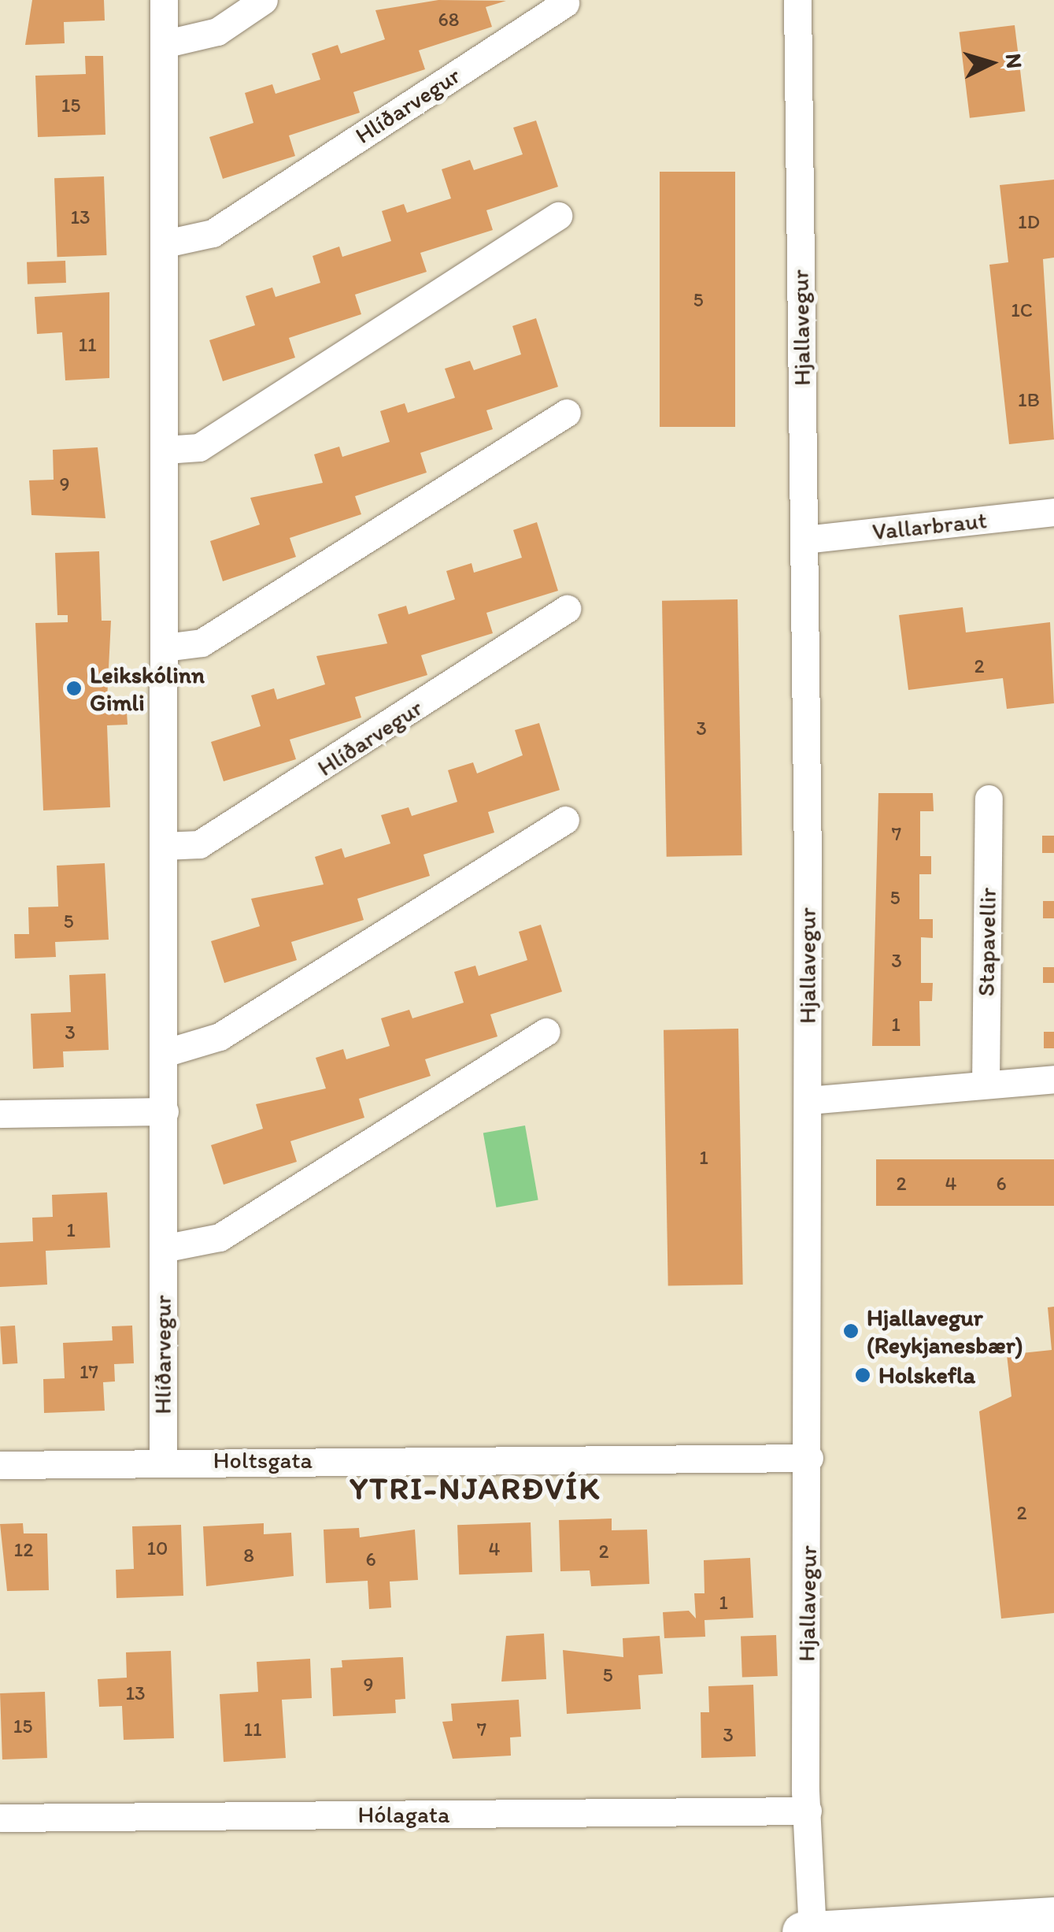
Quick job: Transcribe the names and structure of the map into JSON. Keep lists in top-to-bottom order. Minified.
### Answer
{"streets":{"street":["Hlíðarvegur","Hjallavegur","Vallarbraut","Stapavellir","Holtsgata","Hólagata"]},"crossings":[["Hlíðarvegur","Holtsgata"],["Hjallavegur","Vallarbraut"],["Hjallavegur","Holtsgata"],["Hjallavegur","Hólagata"]],"districts":["YTRI-NJARÐVÍK"],"places":["Leikskólinn Gimli","Hjallavegur (Reykjanesbær)","Holskefla"],"house_numbers":["68","15","13","1D","5","1C","11","1B","9","2","3","7","5","5","3","1","3","1","2","4","6","1","17","2","10","4","12","2","8","6","1","5","9","13","15","11","7","3"],"north":"right"}
